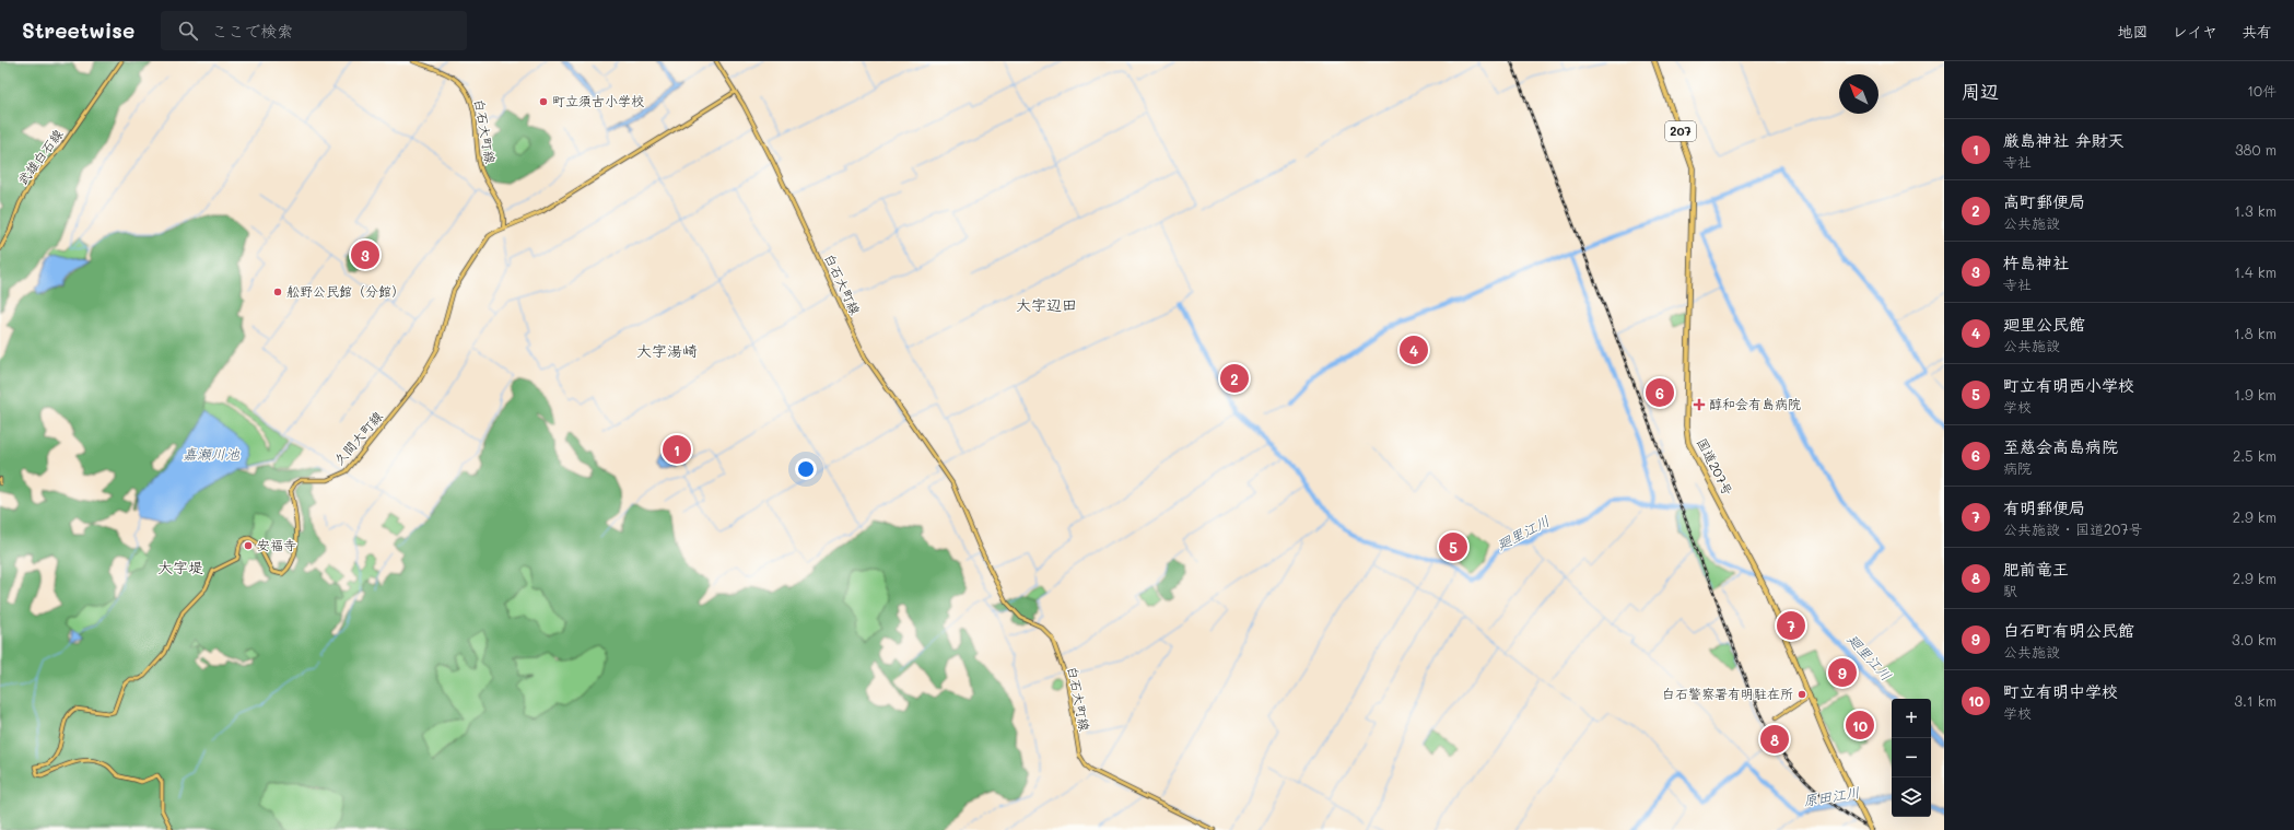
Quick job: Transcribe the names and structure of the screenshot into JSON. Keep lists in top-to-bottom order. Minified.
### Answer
{"streets":{"highway":["207","国道207号"],"main road":["白石大町線","武雄白石線","久間大町線"]},"crossings":[["白石大町線","久間大町線"]],"districts":["大字辺田","大字湯崎","大字堤"],"water":["嘉瀬川池","廻里江川","原田江川"],"places":{"other":["町立須古小学校","舩野公民館（分館）","安福寺","白石警察署有明駐在所"],"health":["醇和会有島病院"]},"north":"top left","page":{"header":"Streetwise","search":"ここで検索","nav":["地図","レイヤ","共有"],"heading":["周辺","10件"],"list":[{"mark":"1","name":"厳島神社 弁財天","note":"寺社","value":"380 m"},{"mark":"2","name":"高町郵便局","note":"公共施設","value":"1.3 km"},{"mark":"3","name":"杵島神社","note":"寺社","value":"1.4 km"},{"mark":"4","name":"廻里公民館","note":"公共施設","value":"1.8 km"},{"mark":"5","name":"町立有明西小学校","note":"学校","value":"1.9 km"},{"mark":"6","name":"至慈会高島病院","note":"病院","value":"2.5 km"},{"mark":"7","name":"有明郵便局","note":"公共施設 · 国道207号","value":"2.9 km"},{"mark":"8","name":"肥前竜王","note":"駅","value":"2.9 km"},{"mark":"9","name":"白石町有明公民館","note":"公共施設","value":"3.0 km"},{"mark":"10","name":"町立有明中学校","note":"学校","value":"3.1 km"}],"pins":["3","4","2","6","1","5","7","9","10","8"],"map_buttons":["+","−"]}}
